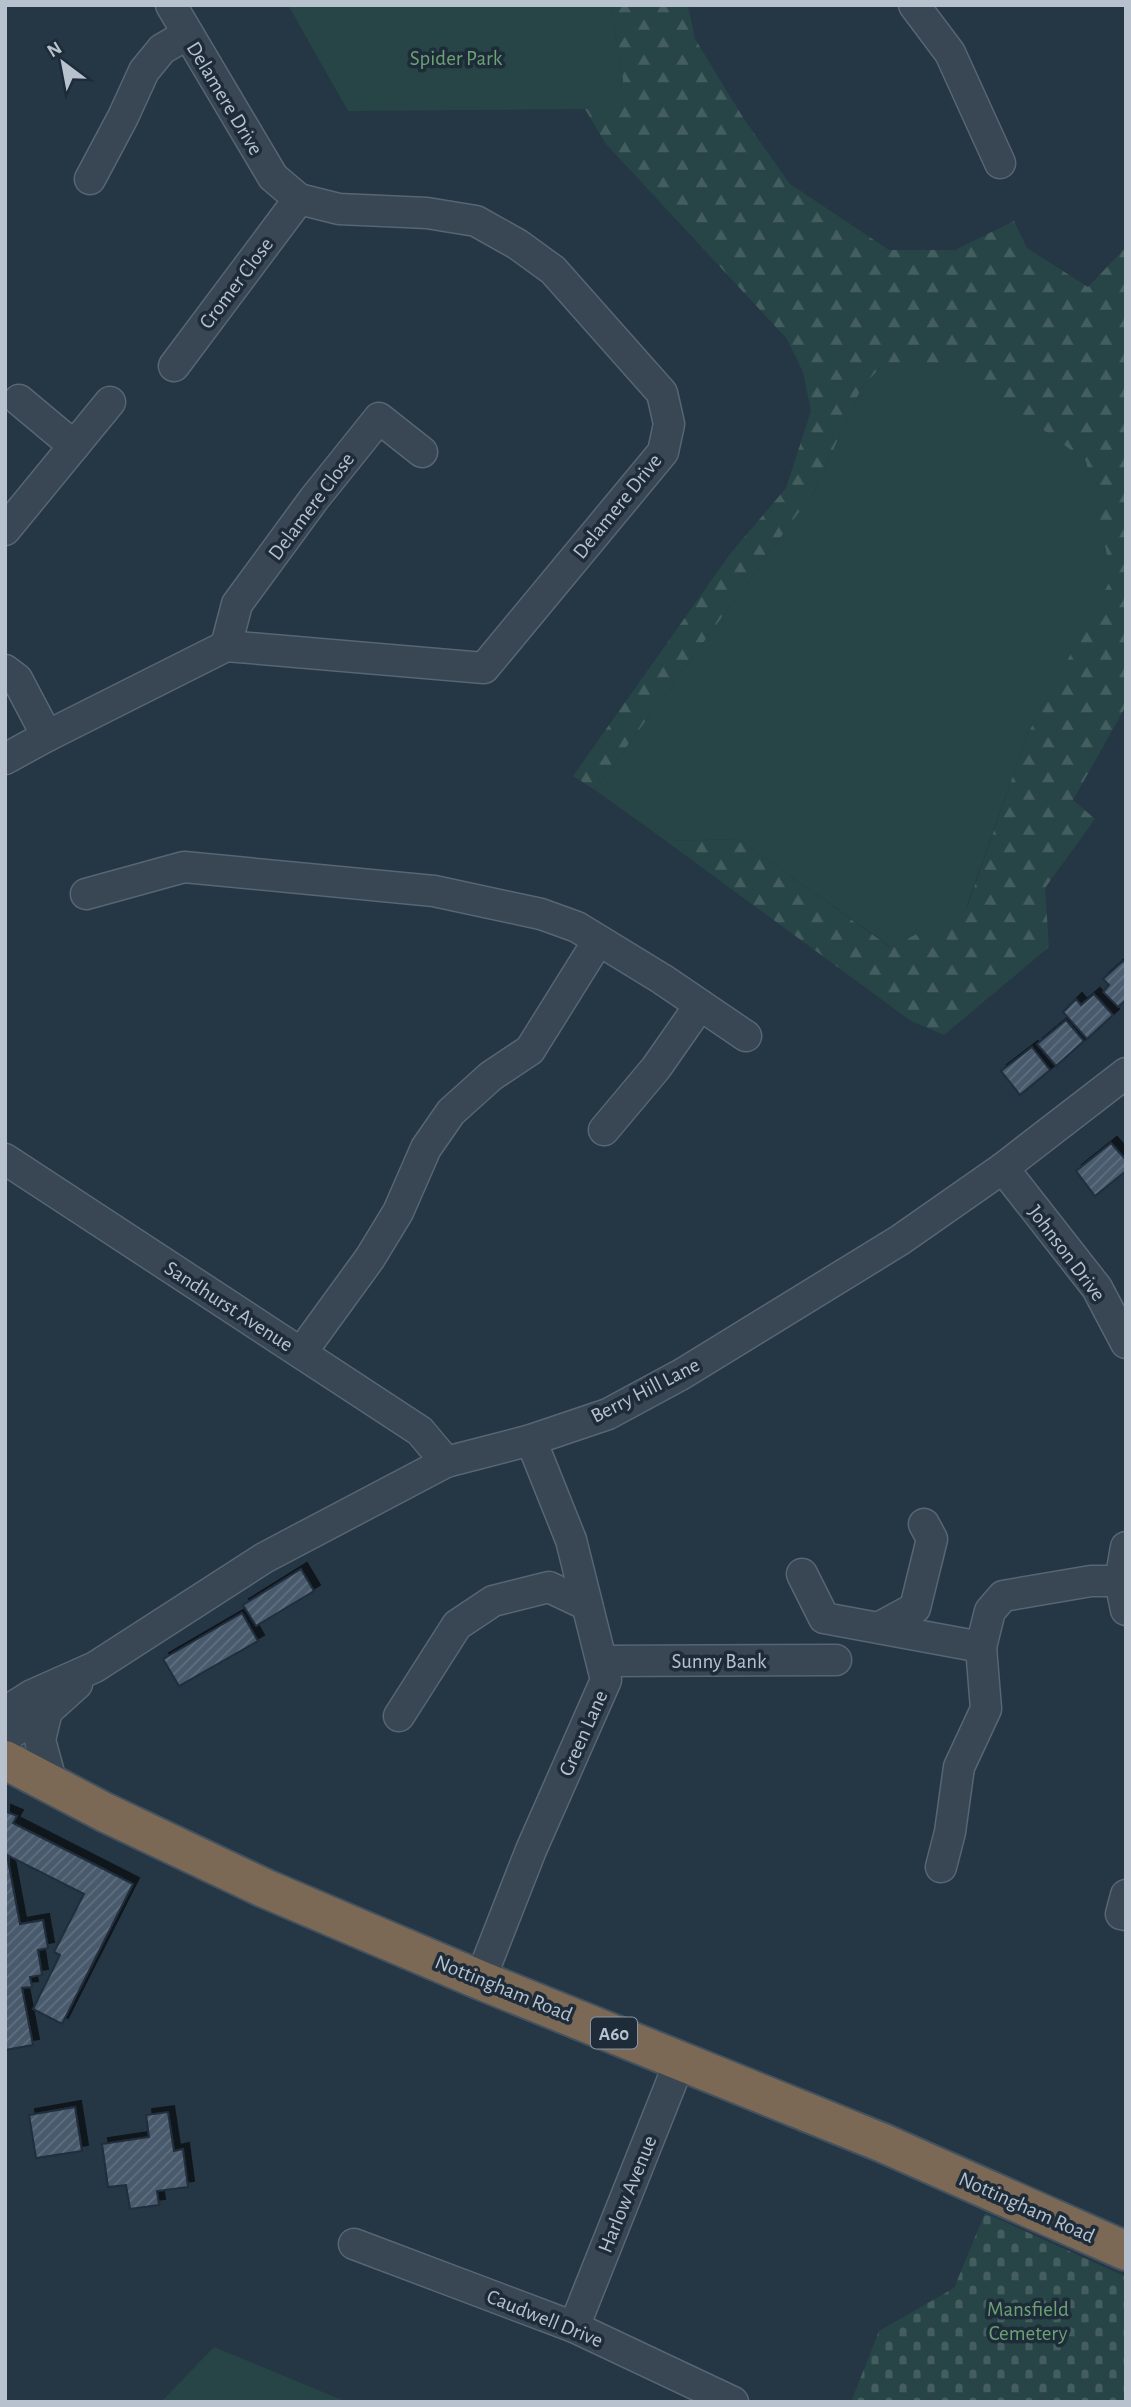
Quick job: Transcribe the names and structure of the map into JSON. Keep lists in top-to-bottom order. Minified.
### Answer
{"streets":{"highway":["Nottingham Road","A60"],"street":["Delamere Drive","Cromer Close","Delamere Close","Johnson Drive","Sandhurst Avenue","Berry Hill Lane","Sunny Bank","Green Lane","Harlow Avenue","Caudwell Drive"]},"crossings":[["Delamere Drive","Cromer Close"],["Delamere Drive","Delamere Close"],["Johnson Drive","Berry Hill Lane"],["Sandhurst Avenue","Berry Hill Lane"],["Berry Hill Lane","Green Lane"],["Sunny Bank","Green Lane"],["Green Lane","Nottingham Road"],["Nottingham Road","Harlow Avenue"],["Harlow Avenue","Caudwell Drive"]],"parks":["Spider Park","Mansfield Cemetery"],"north":"top left"}
